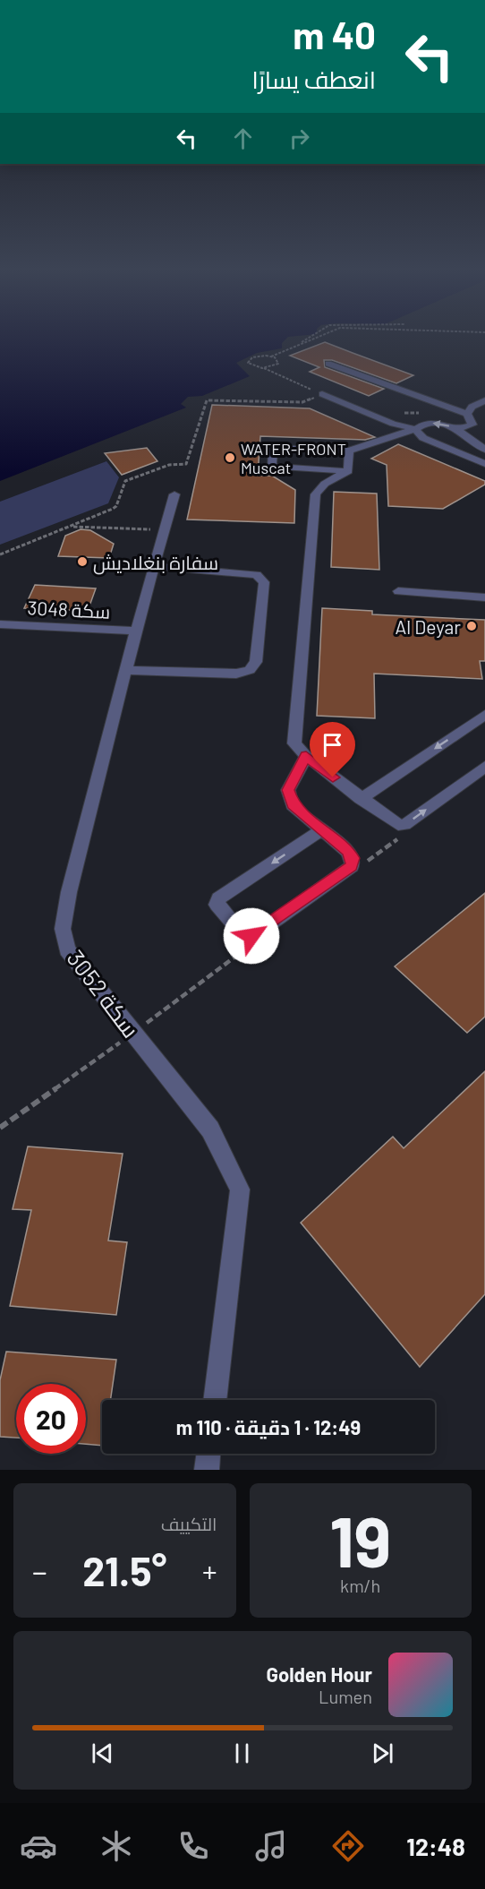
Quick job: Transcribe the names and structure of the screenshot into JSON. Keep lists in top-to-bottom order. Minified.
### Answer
{"streets":{"street":["سكة 3048","سكة 3052"]},"crossings":[["سكة 3048","سكة 3052"]],"places":["WATER-FRONT Muscat","سفارة بنغلاديش","Al Deyar"],"page":{"turn":["40 m","انعطف يسارًا"],"limit":"20","trip":"12:49 · 1 دقيقة · 110 m","tile":[["19","km/h"],"التكييف"],"heat":["−","21.5°","+"],"song":["Golden Hour","Lumen"],"tabs":"12:48"}}
